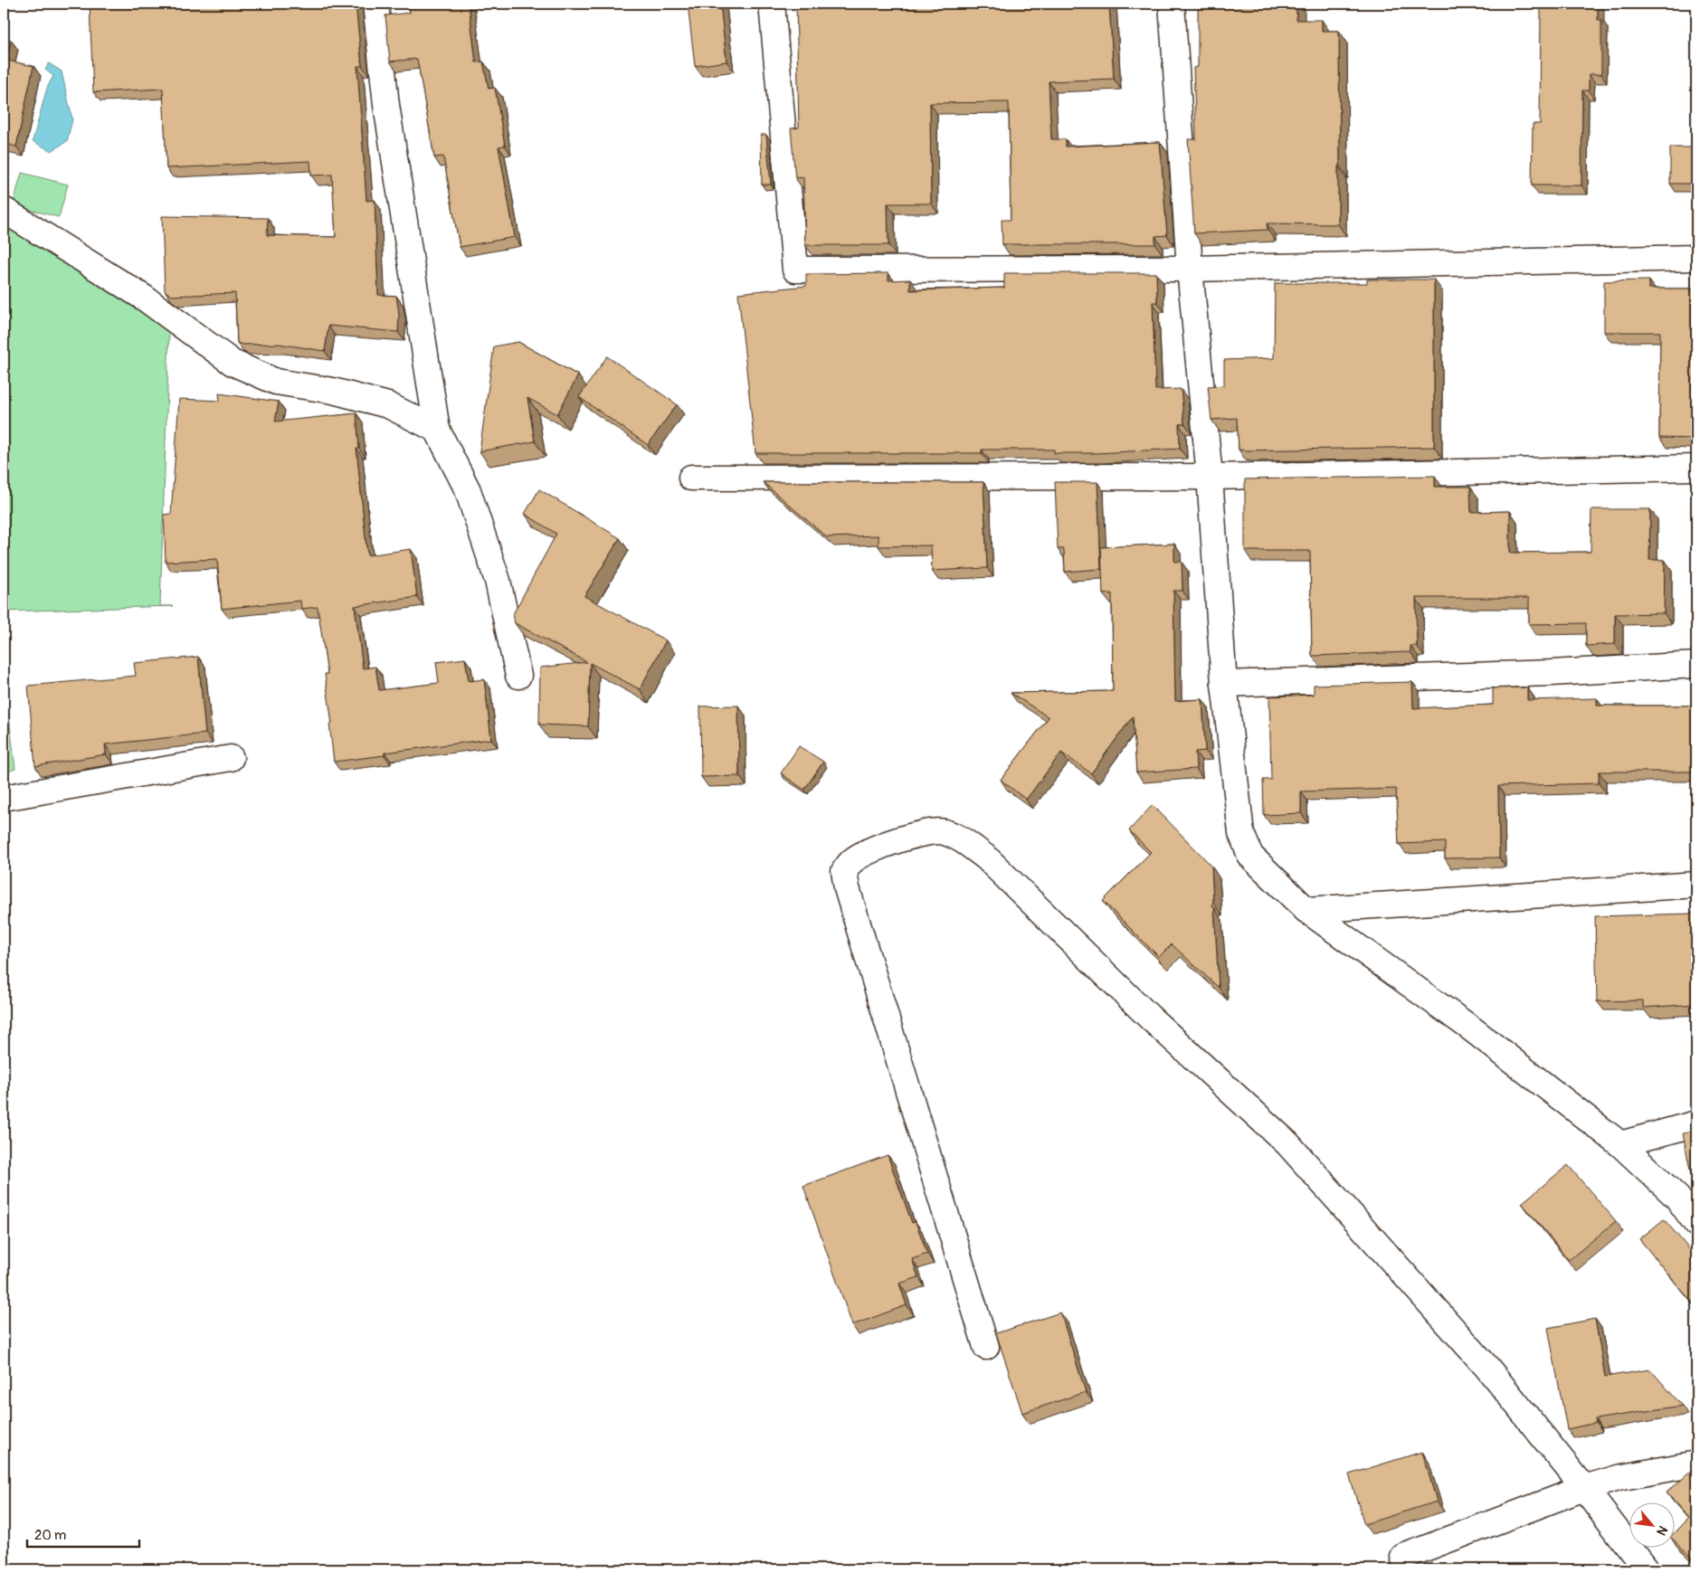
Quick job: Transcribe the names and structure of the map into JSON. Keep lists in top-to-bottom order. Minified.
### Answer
{"scale_bar":"20 m","north":"bottom right"}
